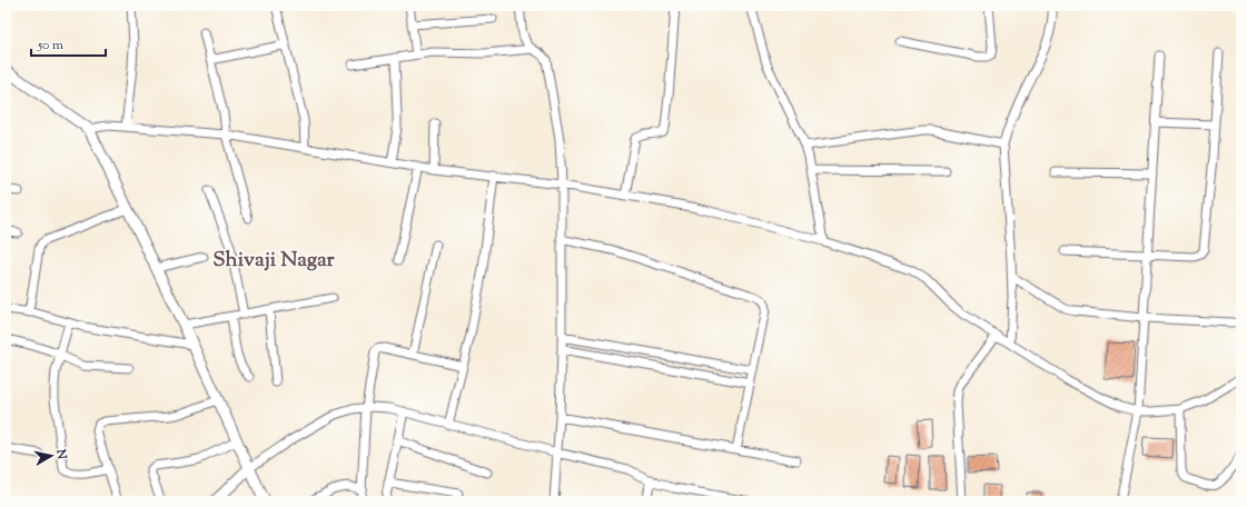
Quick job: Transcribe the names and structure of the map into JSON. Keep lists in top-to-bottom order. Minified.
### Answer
{"districts":["Shivaji Nagar"],"scale_bar":"50 m","north":"right"}
